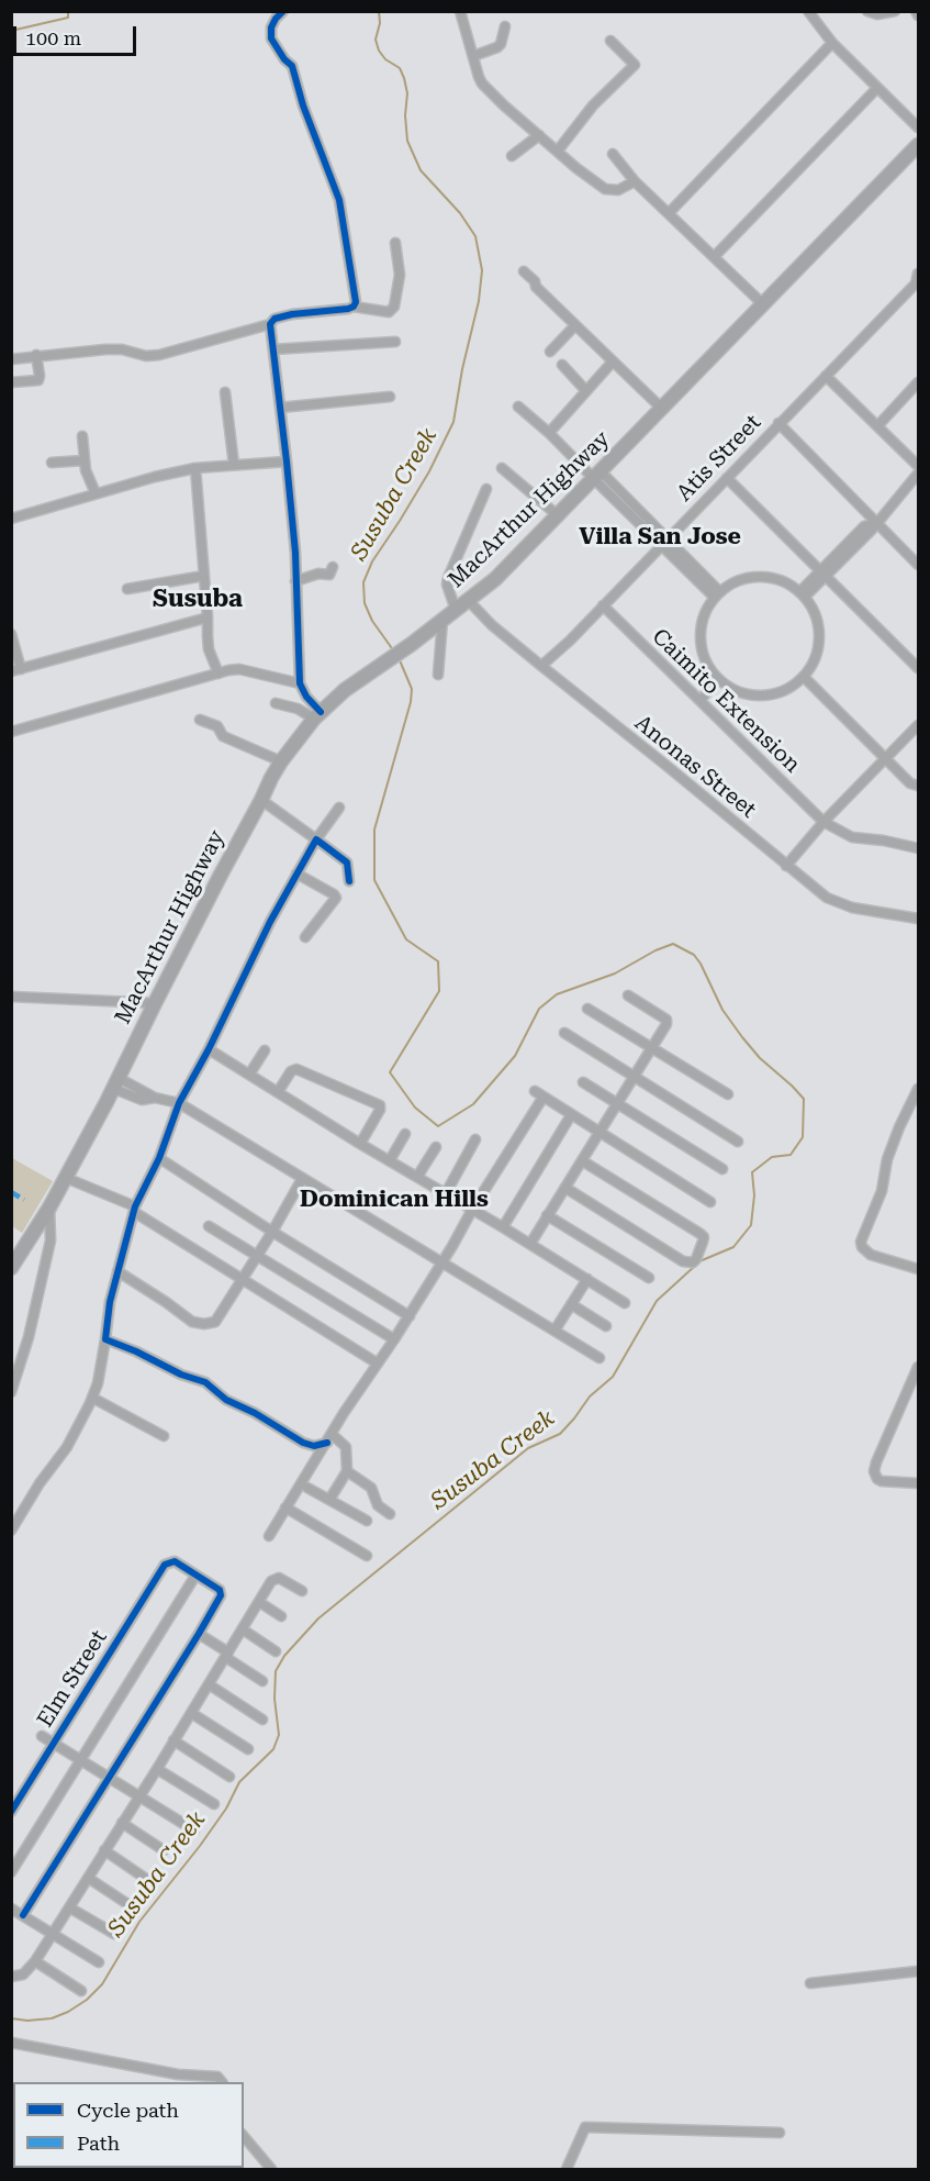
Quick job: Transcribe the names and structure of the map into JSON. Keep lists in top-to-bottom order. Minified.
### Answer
{"streets":{"highway":["MacArthur Highway"],"street":["Atis Street","Caimito Extension","Anonas Street","Elm Street"]},"crossings":[["Atis Street","Caimito Extension"],["Atis Street","Anonas Street"],["MacArthur Highway","Anonas Street"]],"districts":["Villa San Jose","Susuba","Dominican Hills"],"water":["Susuba Creek"],"legend":["Cycle path","Path"],"scale_bar":"100 m"}
